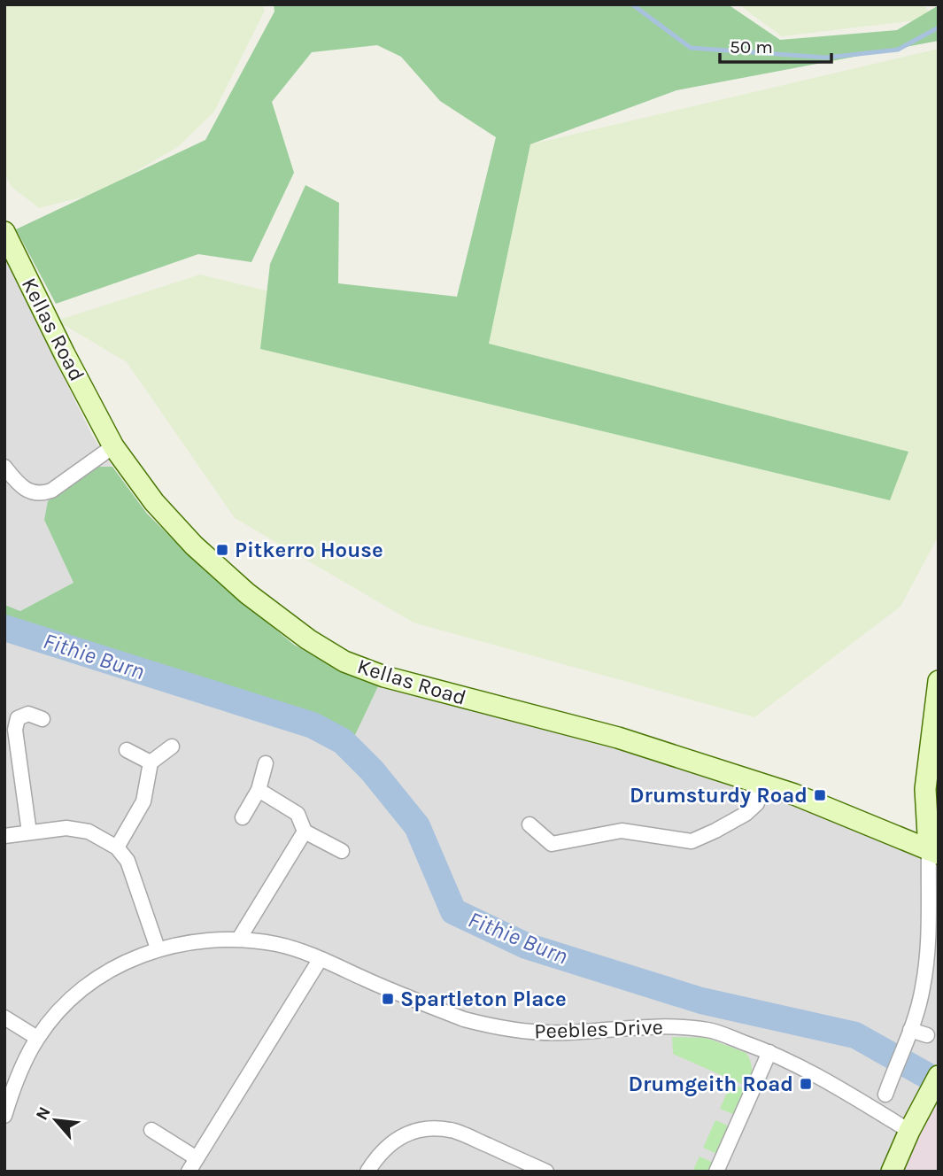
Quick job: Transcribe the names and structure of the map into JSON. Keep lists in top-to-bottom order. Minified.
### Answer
{"streets":{"main road":["Kellas Road"],"street":["Peebles Drive"]},"water":["Fithie Burn"],"places":{"transit":["Pitkerro House","Drumsturdy Road","Spartleton Place","Drumgeith Road"]},"scale_bar":"50 m","north":"top left"}
